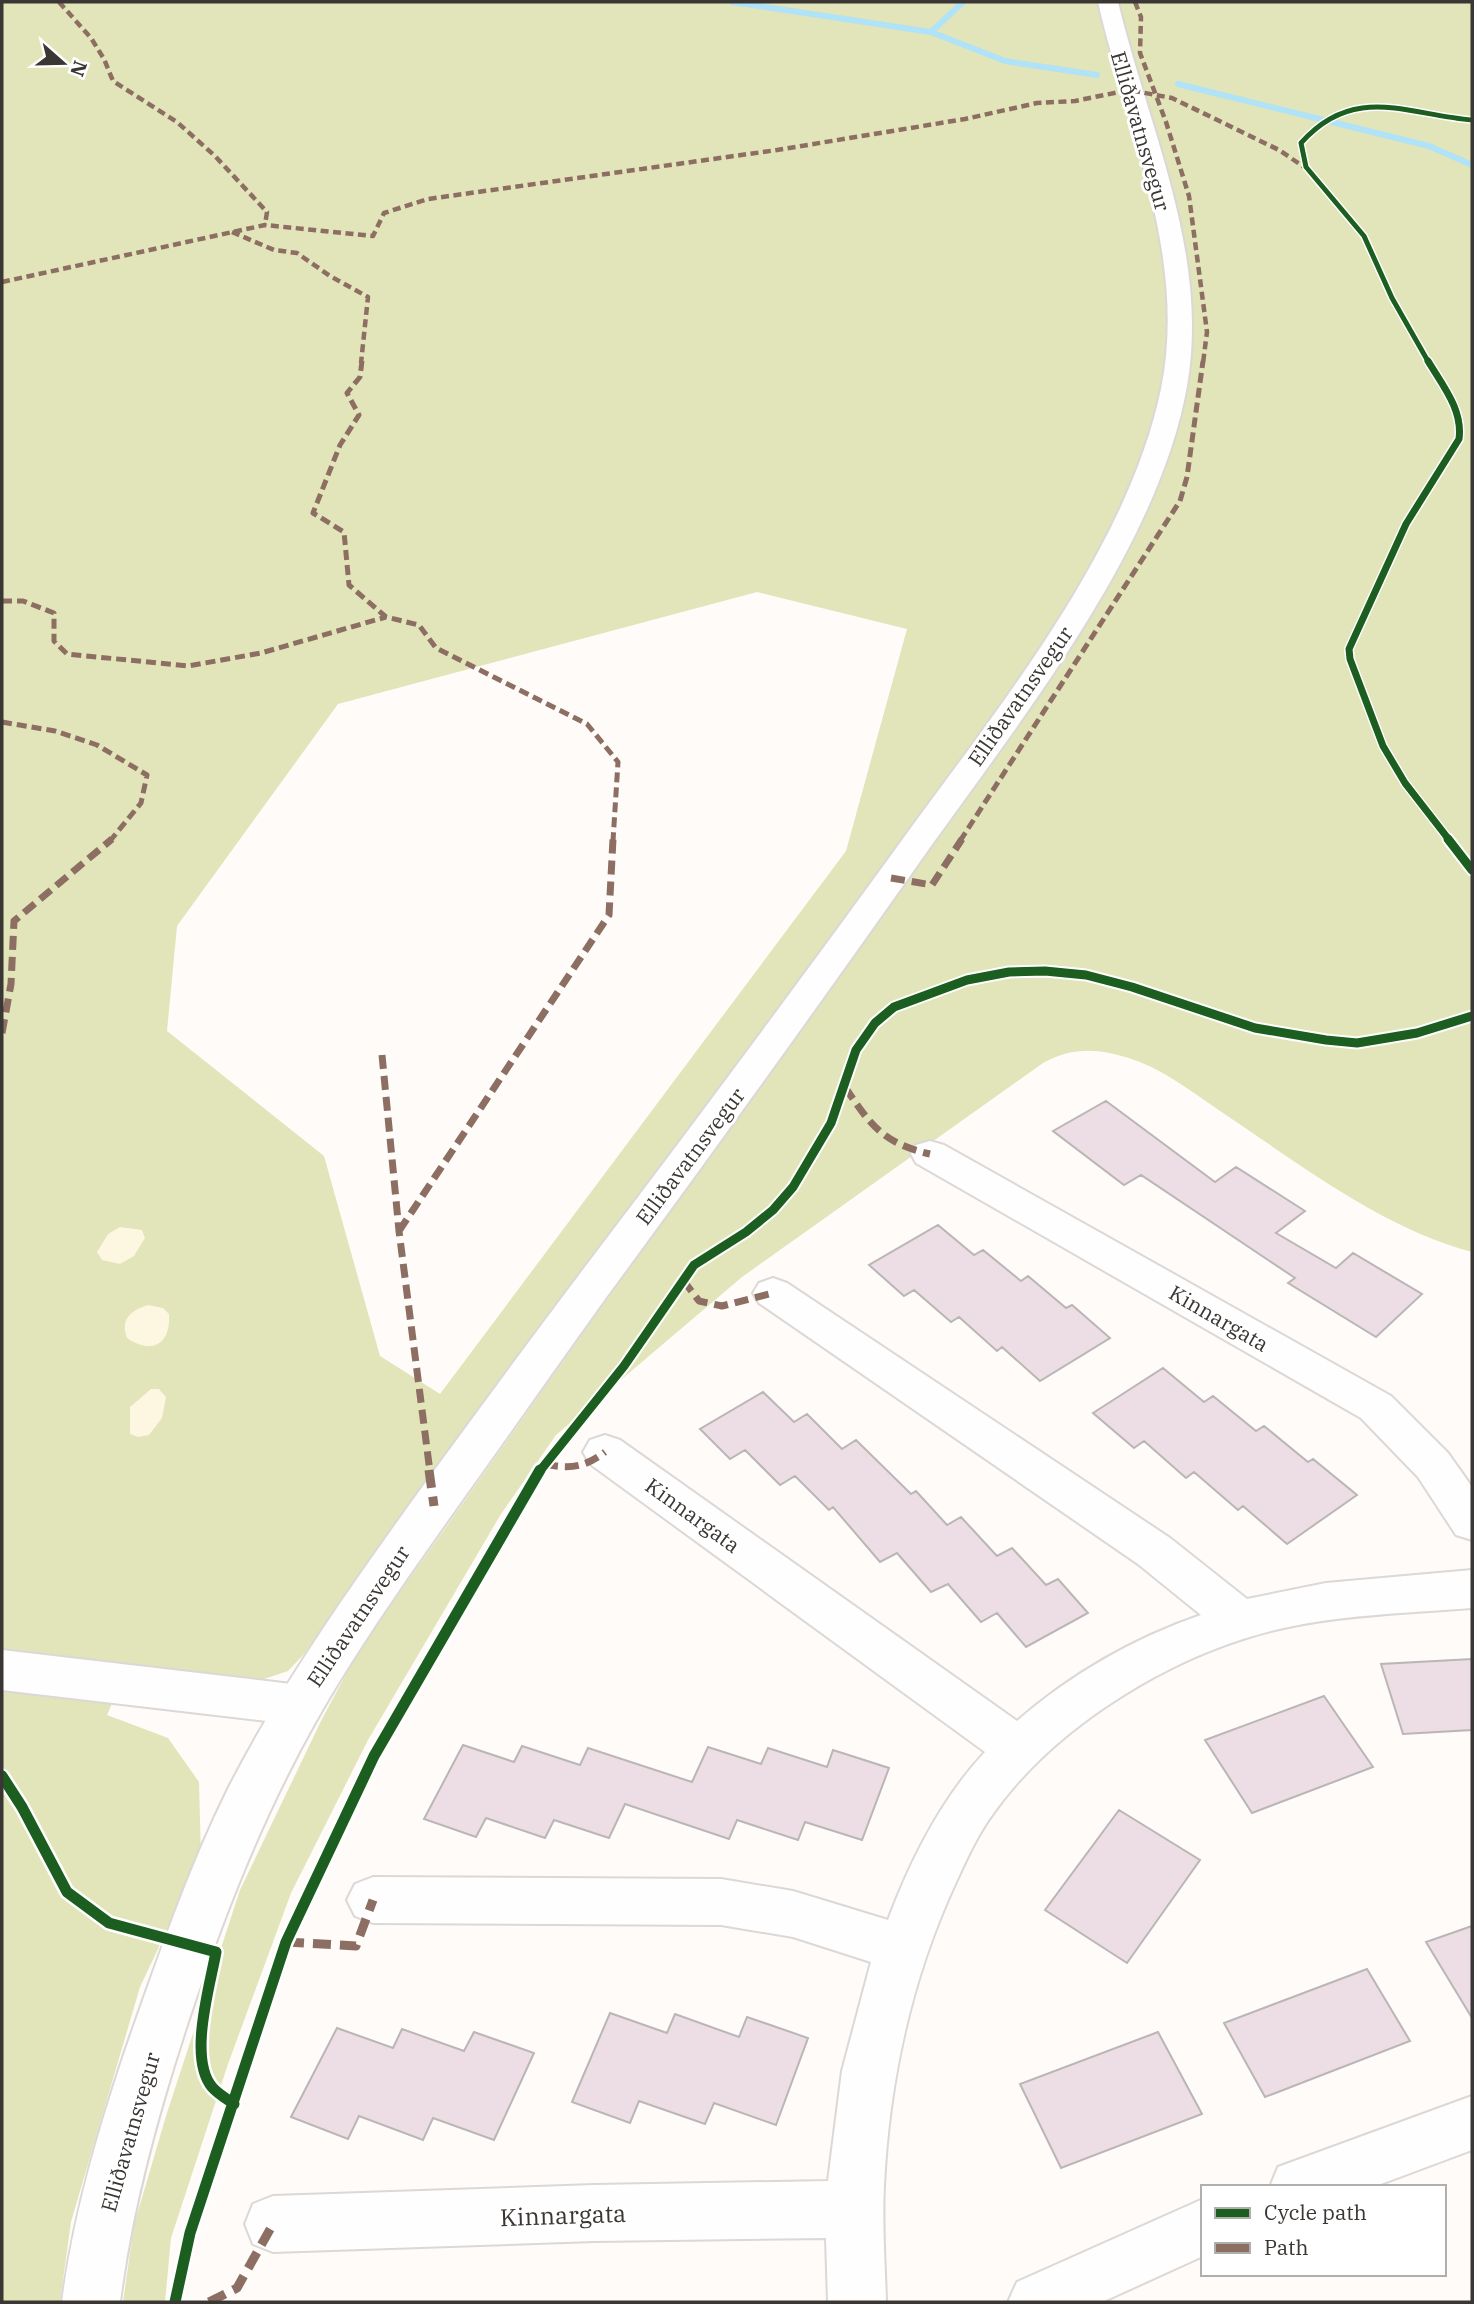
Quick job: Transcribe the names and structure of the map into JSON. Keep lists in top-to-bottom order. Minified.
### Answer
{"streets":{"main road":["Elliðavatnsvegur","Kinnargata"]},"legend":["Cycle path","Path"],"north":"right"}
